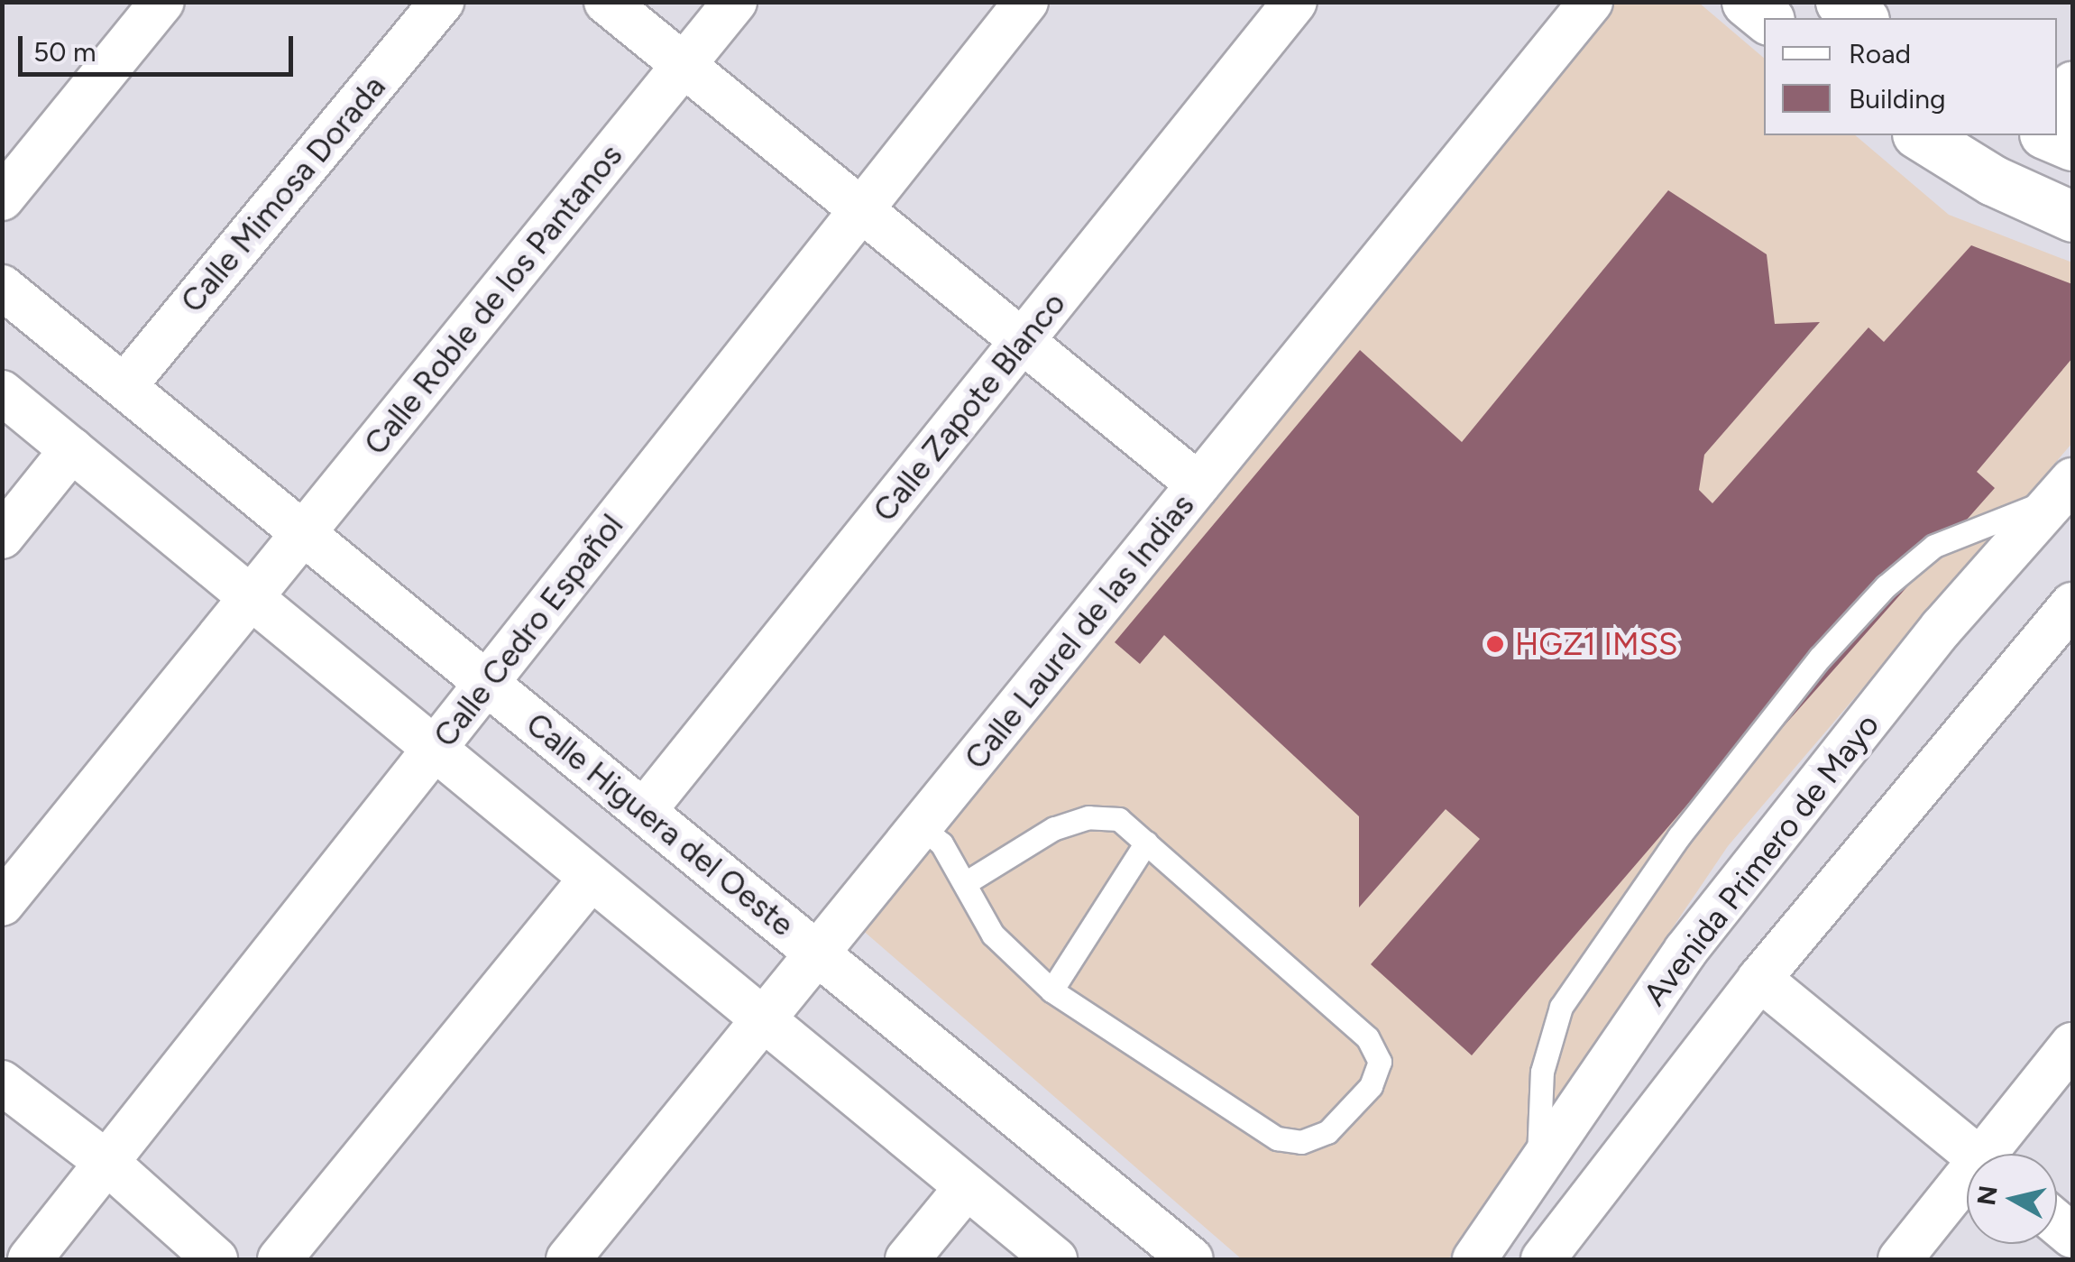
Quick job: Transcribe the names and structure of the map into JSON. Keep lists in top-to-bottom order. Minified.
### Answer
{"streets":{"street":["Calle Mimosa Dorada","Calle Roble de los Pantanos","Calle Zapote Blanco","Calle Cedro Español","Calle Laurel de las Indias","Calle Higuera del Oeste","Avenida Primero de Mayo"]},"crossings":[["Calle Mimosa Dorada","Calle Higuera del Oeste"],["Calle Roble de los Pantanos","Calle Higuera del Oeste"],["Calle Zapote Blanco","Calle Higuera del Oeste"],["Calle Cedro Español","Calle Higuera del Oeste"],["Calle Laurel de las Indias","Calle Higuera del Oeste"]],"places":["HGZ1 IMSS"],"legend":["Road","Building"],"scale_bar":"50 m","north":"left"}
